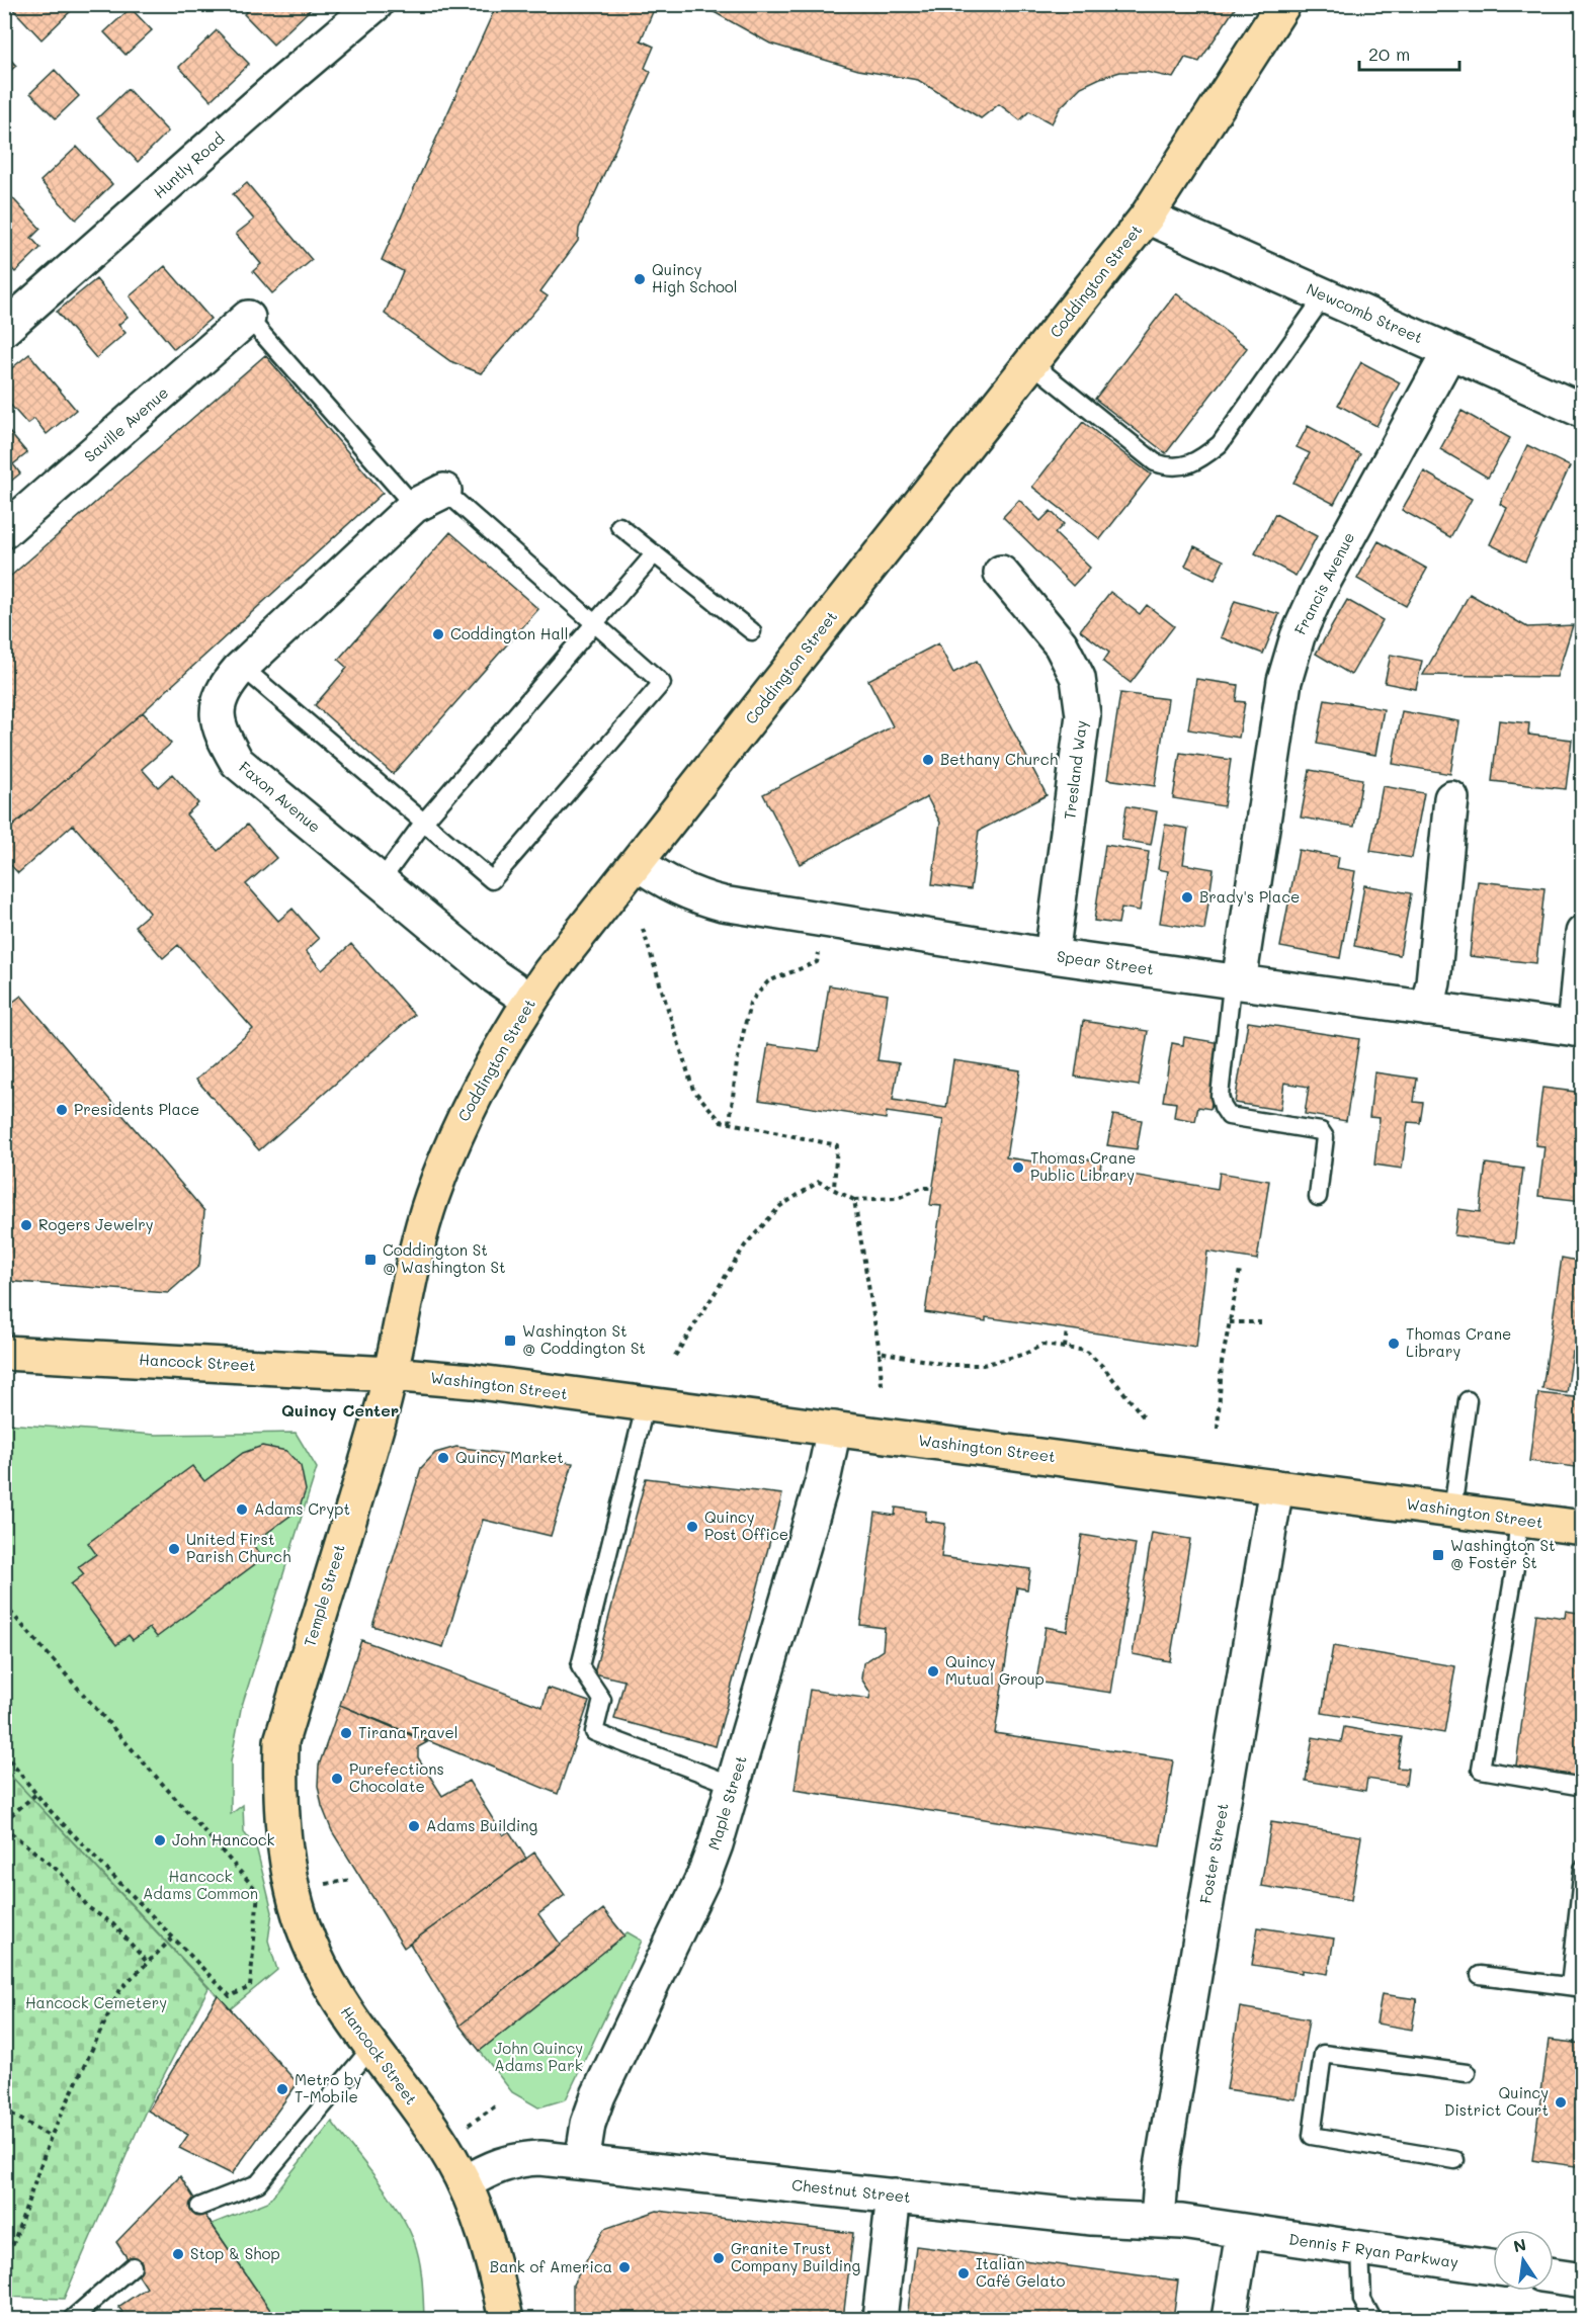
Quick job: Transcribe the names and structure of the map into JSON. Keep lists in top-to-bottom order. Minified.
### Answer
{"streets":{"main road":["Coddington Street","Hancock Street","Washington Street","Temple Street"],"street":["Huntly Road","Newcomb Street","Saville Avenue","Francis Avenue","Tresland Way","Faxon Avenue","Spear Street","Maple Street","Foster Street","Chestnut Street","Dennis F Ryan Parkway"]},"crossings":[["Coddington Street","Newcomb Street"],["Coddington Street","Faxon Avenue"],["Coddington Street","Spear Street"],["Coddington Street","Hancock Street"],["Coddington Street","Washington Street"],["Coddington Street","Temple Street"],["Newcomb Street","Francis Avenue"],["Francis Avenue","Spear Street"],["Tresland Way","Spear Street"],["Hancock Street","Washington Street"],["Hancock Street","Temple Street"],["Hancock Street","Chestnut Street"],["Washington Street","Temple Street"],["Washington Street","Maple Street"],["Washington Street","Foster Street"],["Maple Street","Chestnut Street"],["Foster Street","Chestnut Street"],["Chestnut Street","Dennis F Ryan Parkway"]],"districts":["Quincy Center"],"parks":["Hancock Adams Common","Hancock Cemetery","John Quincy Adams Park"],"places":{"other":["Quincy High School","Coddington Hall","Bethany Church","Brady's Place","Presidents Place","Thomas Crane Public Library","Rogers Jewelry","Thomas Crane Library","Quincy Market","Adams Crypt","Quincy Post Office","United First Parish Church","Quincy Mutual Group","Tirana Travel","Purefections Chocolate","Adams Building","John Hancock","Metro by T-Mobile","Quincy District Court","Stop & Shop","Granite Trust Company Building","Bank of America","Italian Café Gelato"],"transit":["Coddington St @ Washington St","Washington St @ Coddington St","Washington St @ Foster St"]},"scale_bar":"20 m","north":"top"}
